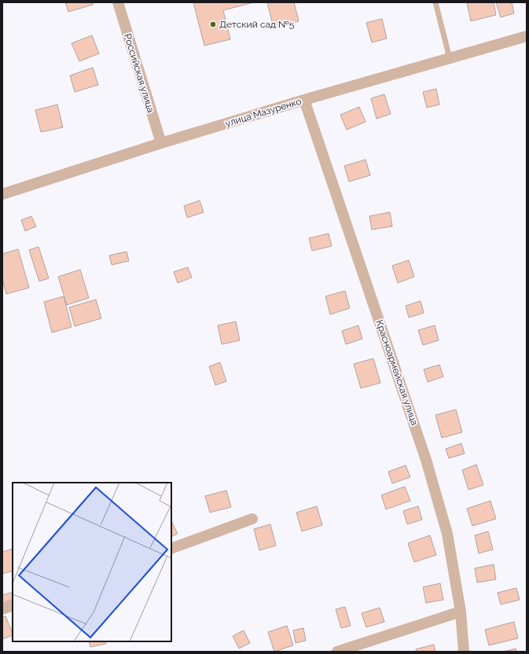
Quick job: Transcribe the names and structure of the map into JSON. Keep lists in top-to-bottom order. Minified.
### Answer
{"streets":{"street":["Российская улица","улица Мазуренко","Красноармейская улица"]},"crossings":[["Российская улица","улица Мазуренко"],["улица Мазуренко","Красноармейская улица"]],"places":["Детский сад №5"]}
